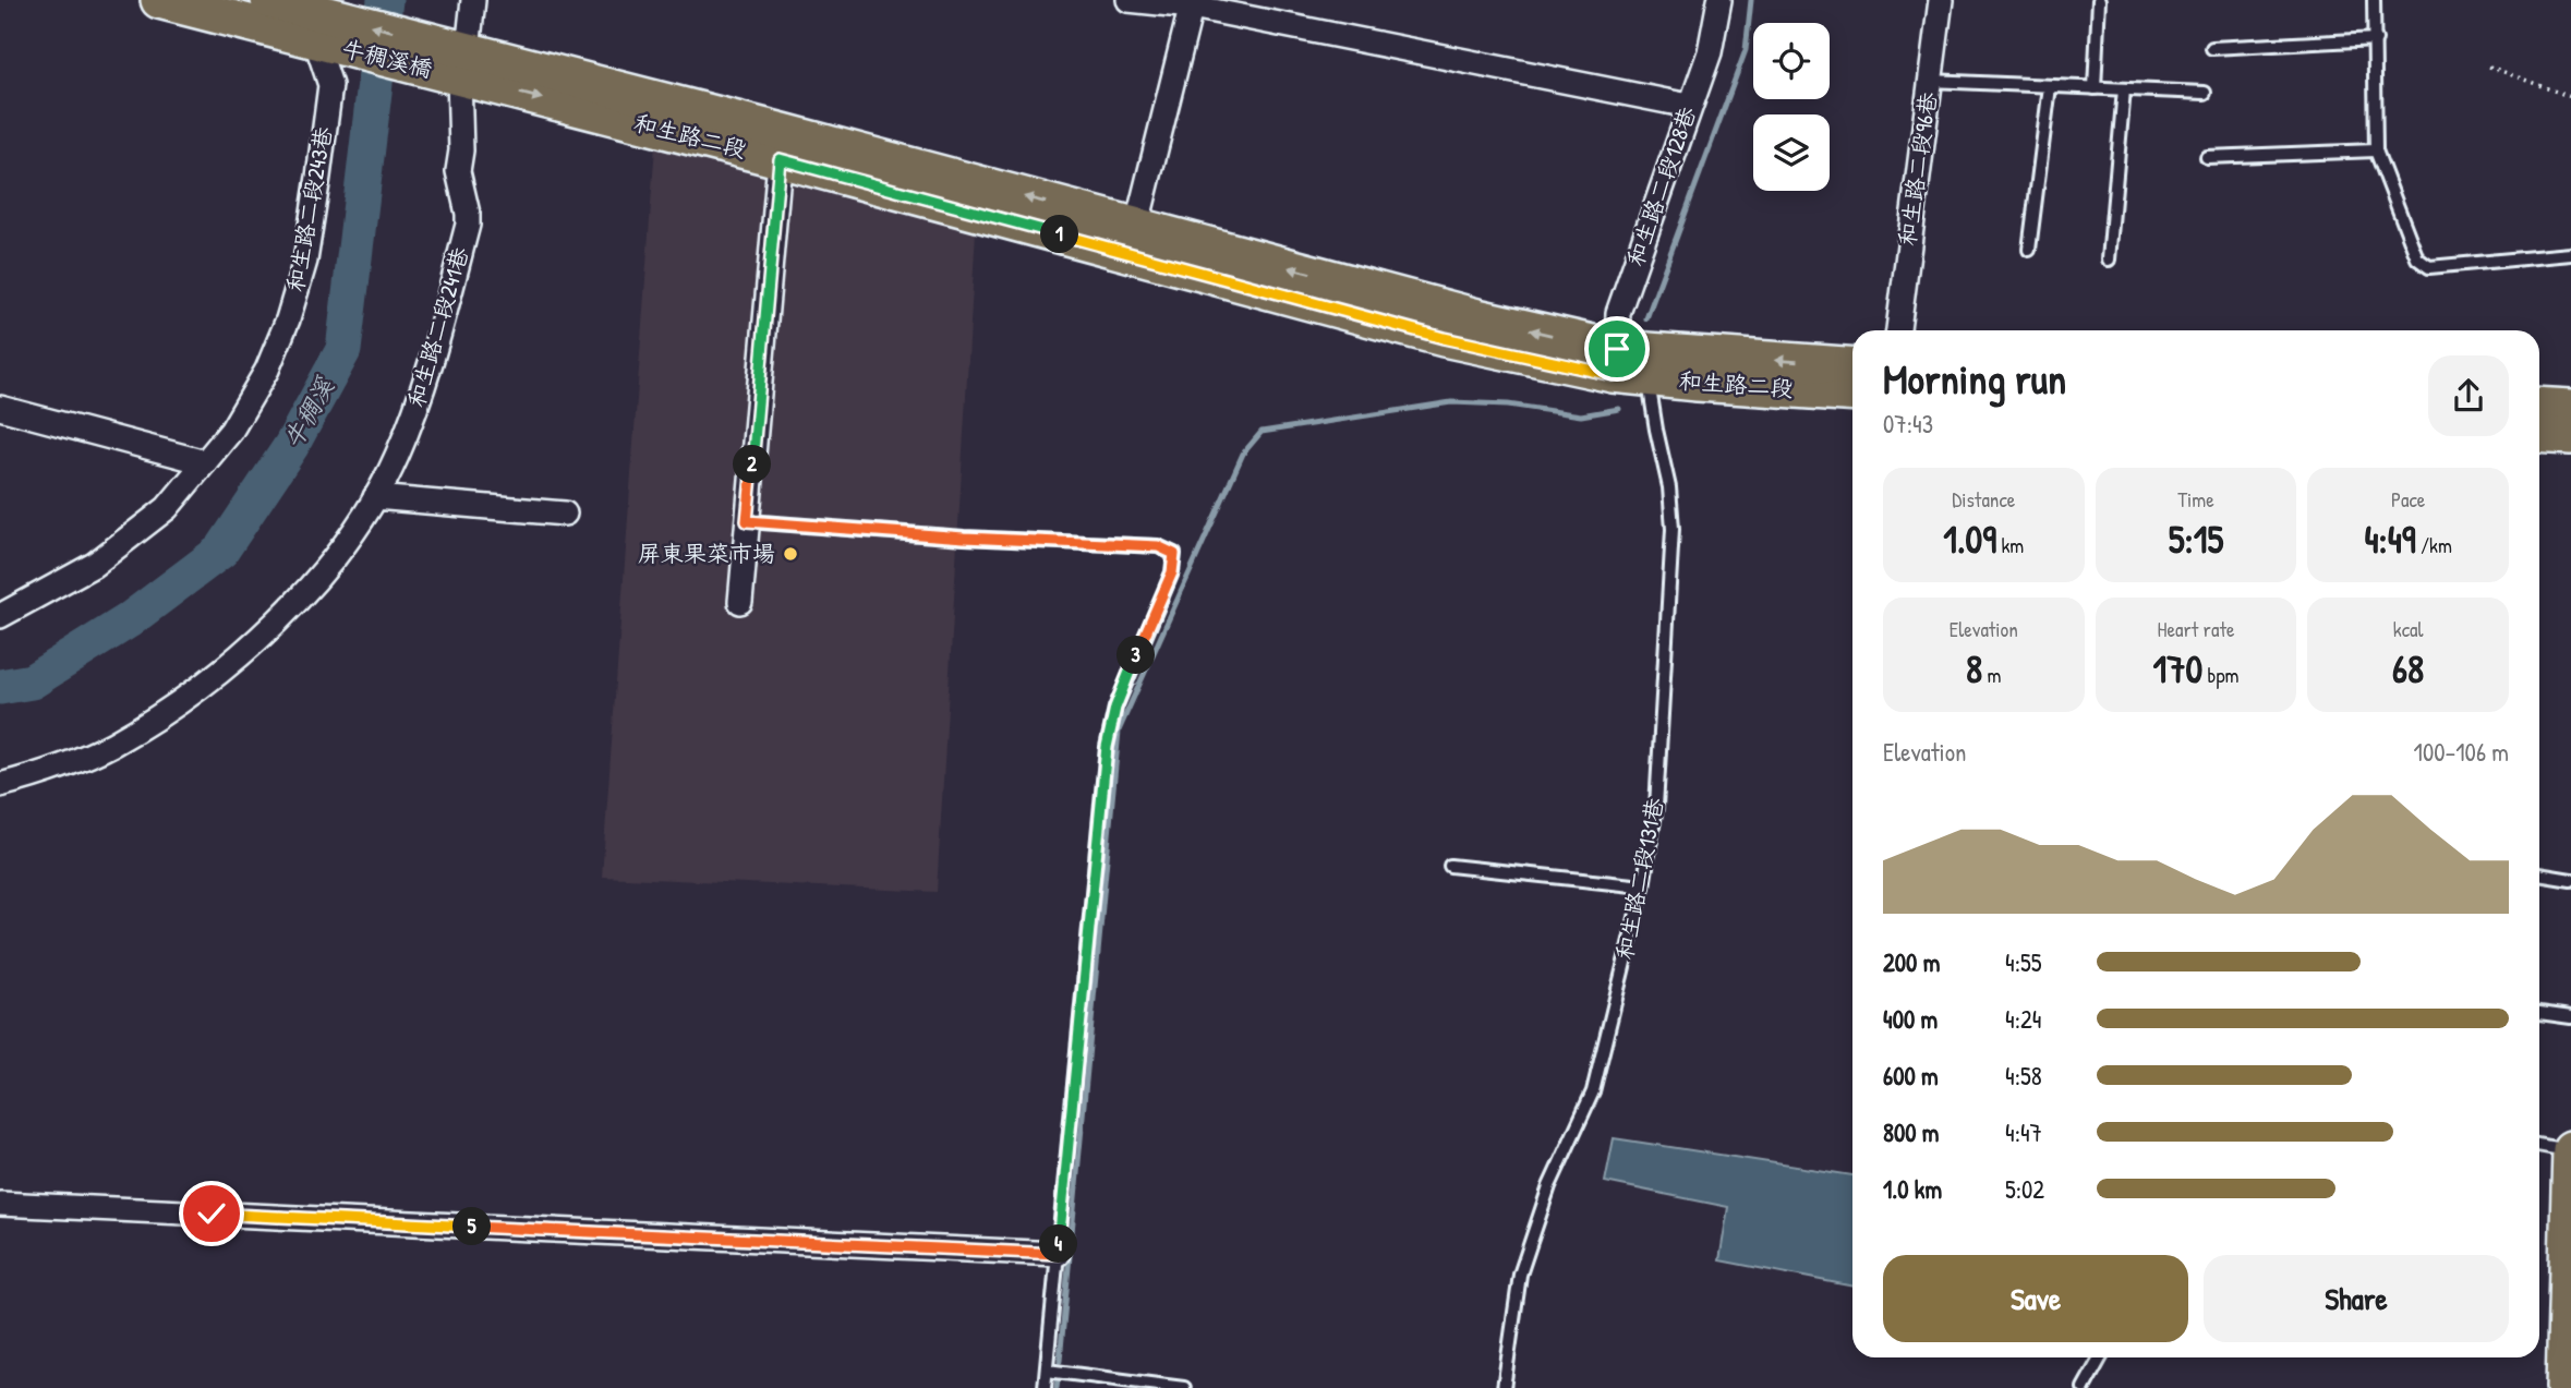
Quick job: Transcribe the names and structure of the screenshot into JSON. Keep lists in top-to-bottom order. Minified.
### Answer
{"streets":{"main road":["牛稠溪橋","和生路二段"],"street":["和生路二段96巷","和生路二段128巷","和生路二段243巷","和生路二段241巷"],"lane":["和生路二段131巷"]},"crossings":[["牛稠溪橋","和生路二段"],["牛稠溪橋","和生路二段243巷"],["牛稠溪橋","和生路二段241巷"],["和生路二段","和生路二段128巷"],["和生路二段","和生路二段241巷"],["和生路二段","和生路二段131巷"],["和生路二段128巷","和生路二段131巷"]],"water":["牛稠溪"],"places":["屏東果菜市場"],"page":{"pins":["1","2","3","5","4"],"heading":["Morning run","07:43"],"stats":[["Distance","1.09 km"],["Time","5:15"],["Pace","4:49 /km"],["Elevation","8 m"],["Heart rate","170 bpm"],["kcal","68"]],"chart":["Elevation","100–106 m"],"list":[{"name":"200 m","note":"4:55"},{"name":"400 m","note":"4:24"},{"name":"600 m","note":"4:58"},{"name":"800 m","note":"4:47"},{"name":"1.0 km","note":"5:02"}],"buttons":["Save","Share"]}}
